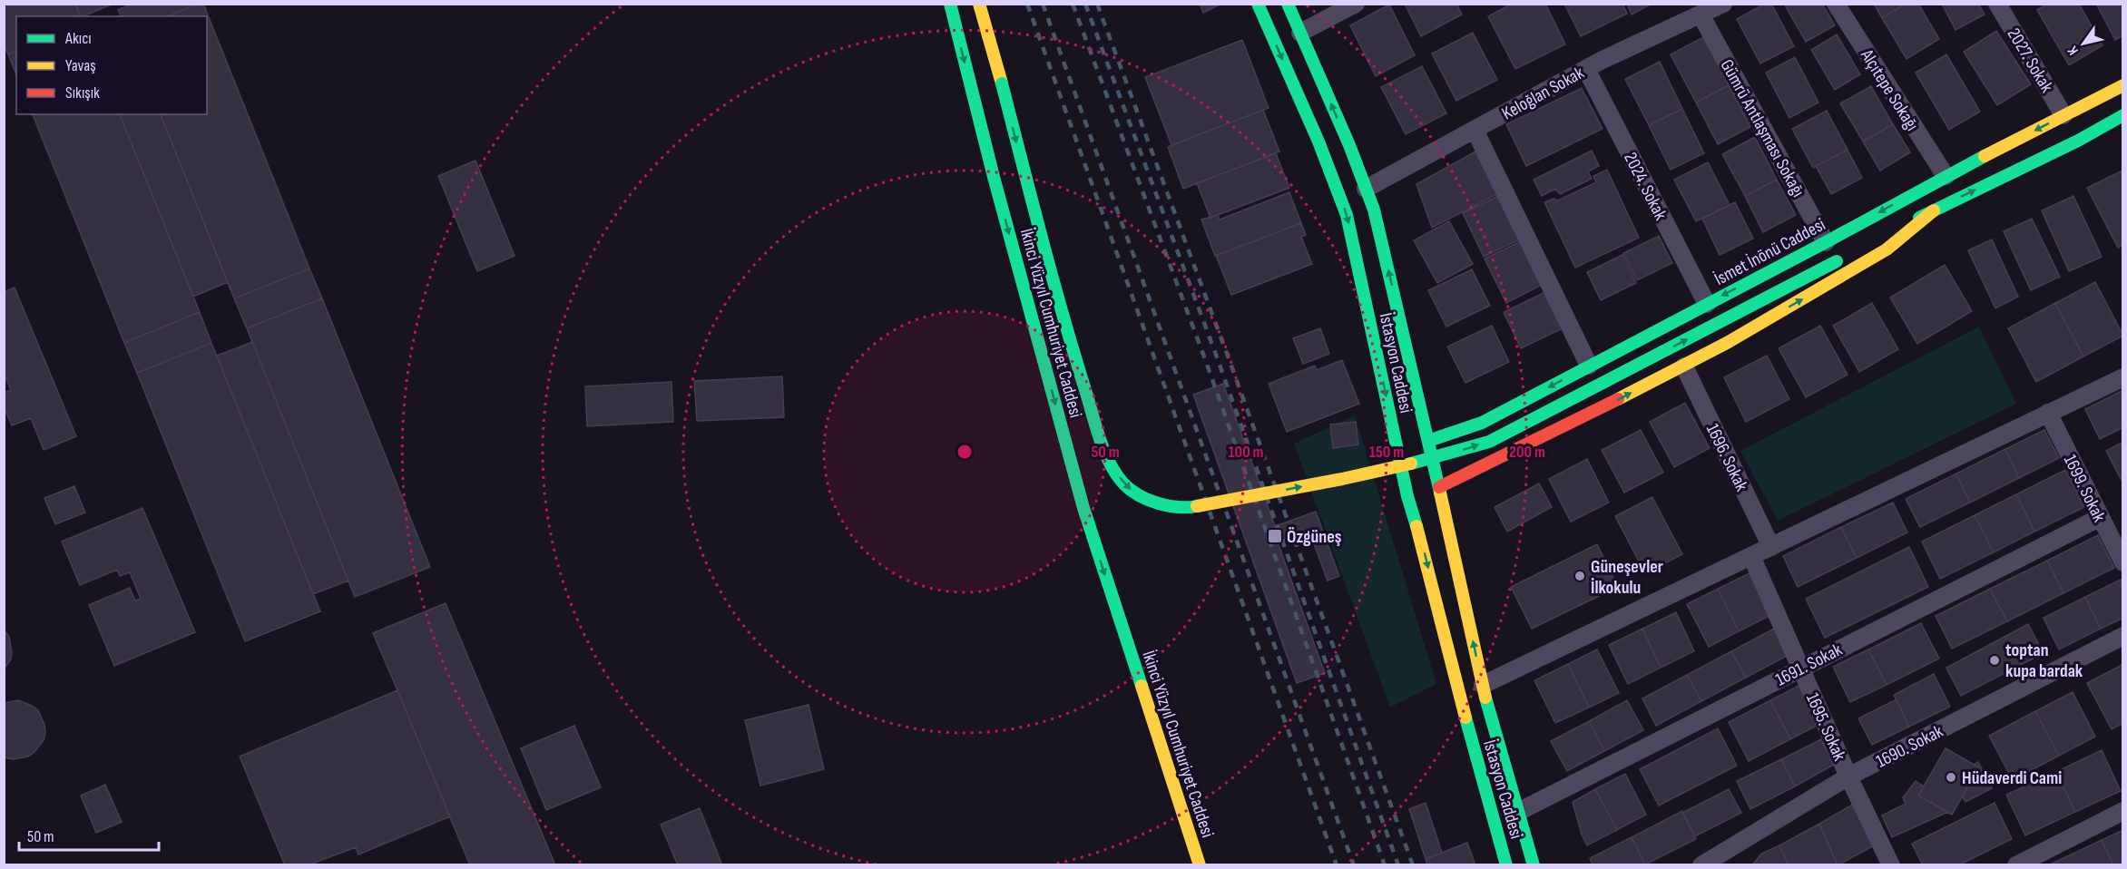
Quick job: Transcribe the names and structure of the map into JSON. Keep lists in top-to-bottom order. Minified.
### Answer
{"streets":{"main road":["İsmet İnönü Caddesi","İkinci Yüzyıl Cumhuriyet Caddesi","İstasyon Caddesi"],"street":["2027. Sokak","Alçıtepe Sokağı","Keloğlan Sokak","Gümrü Antlaşması Sokağı","2024. Sokak","1696. Sokak","1699. Sokak","1691. Sokak","1695. Sokak","1690. Sokak"]},"crossings":[["2027. Sokak","İsmet İnönü Caddesi"],["Alçıtepe Sokağı","İsmet İnönü Caddesi"],["Keloğlan Sokak","Gümrü Antlaşması Sokağı"],["Keloğlan Sokak","2024. Sokak"],["Keloğlan Sokak","İstasyon Caddesi"],["Gümrü Antlaşması Sokağı","İsmet İnönü Caddesi"],["2024. Sokak","İsmet İnönü Caddesi"],["İsmet İnönü Caddesi","İstasyon Caddesi"],["İstasyon Caddesi","1691. Sokak"],["1699. Sokak","1691. Sokak"],["1691. Sokak","1695. Sokak"],["1695. Sokak","1690. Sokak"]],"one_way":["İkinci Yüzyıl Cumhuriyet Caddesi"],"places":{"transit":["Özgüneş"],"other":["Güneşevler İlkokulu","toptan kupa bardak","Hüdaverdi Cami"]},"legend":["Akıcı","Yavaş","Sıkışık"],"scale_bar":"50 m","north":"bottom left","rings":["50 m","100 m","150 m","200 m"]}
